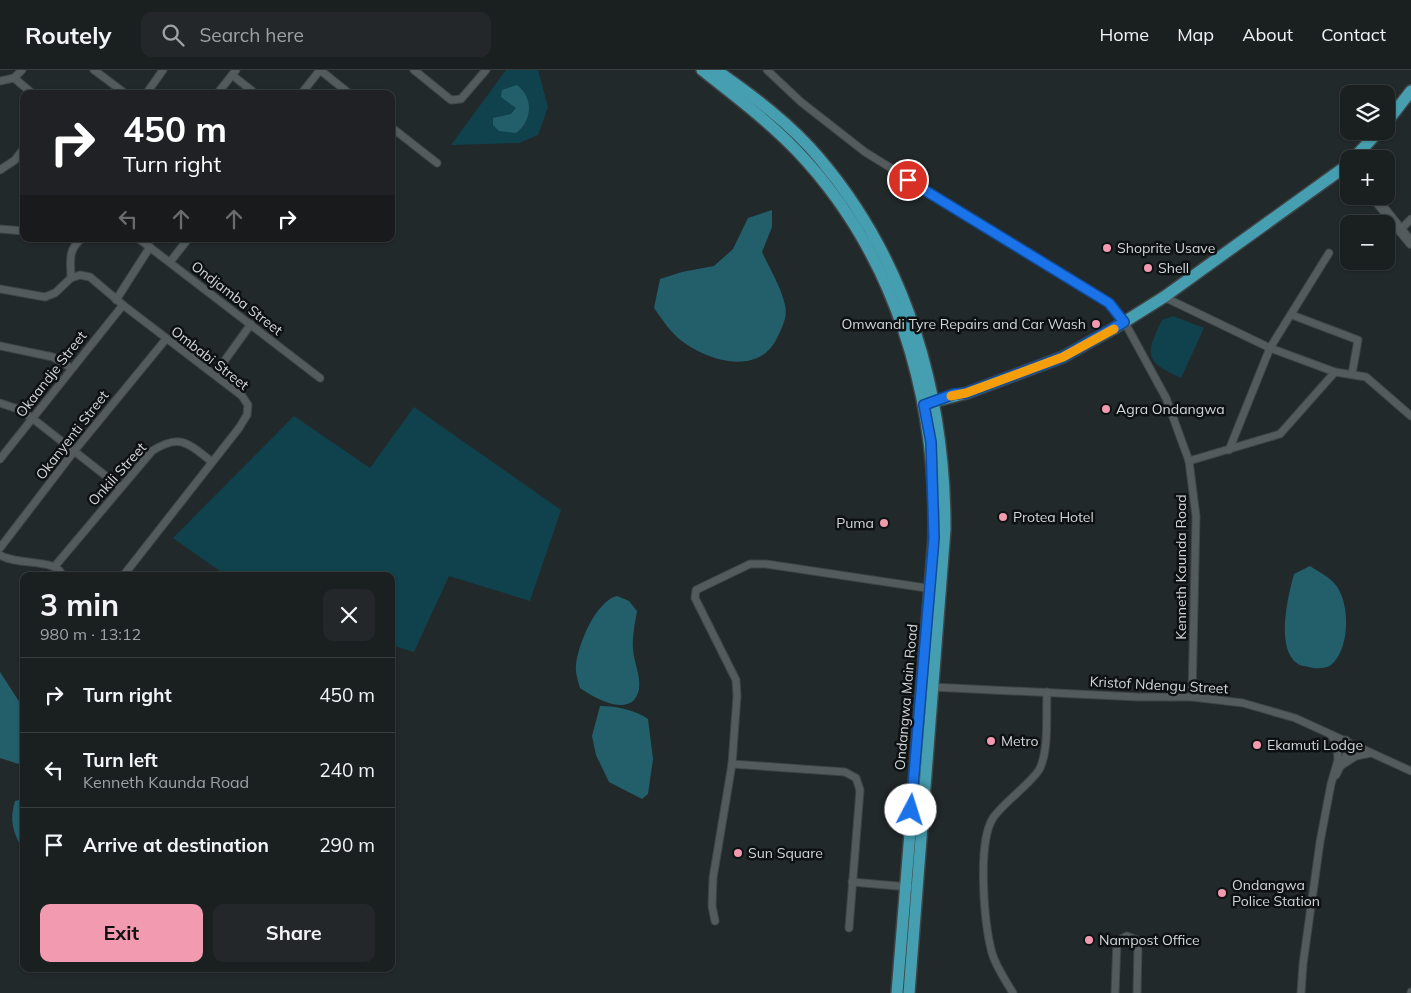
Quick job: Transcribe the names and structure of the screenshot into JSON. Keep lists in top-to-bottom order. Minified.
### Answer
{"streets":{"main road":["Ondangwa Main Road"],"street":["Ondjamba Street","Ombabi Street","Okaandje Street","Okanyenti Street","Onkili Street","Kenneth Kaunda Road","Kristof Ndengu Street"]},"crossings":[["Ombabi Street","Okaandje Street"],["Ombabi Street","Okanyenti Street"],["Ombabi Street","Onkili Street"],["Kenneth Kaunda Road","Kristof Ndengu Street"],["Kristof Ndengu Street","Ondangwa Main Road"]],"places":["Shoprite Usave","Shell","Omwandi Tyre Repairs and Car Wash","Agra Ondangwa","Protea Hotel","Puma","Metro","Ekamuti Lodge","Sun Square","Ondangwa Police Station","Nampost Office"],"page":{"header":"Routely","search":"Search here","nav":["Home","Map","About","Contact"],"map_buttons":["+","−"],"turn":["450 m","Turn right"],"heading":["3 min","980 m · 13:12"],"list":[{"name":"Turn right","value":"450 m"},{"name":"Turn left","note":"Kenneth Kaunda Road","value":"240 m"},{"name":"Arrive at destination","value":"290 m"}],"buttons":["Exit","Share"]}}
